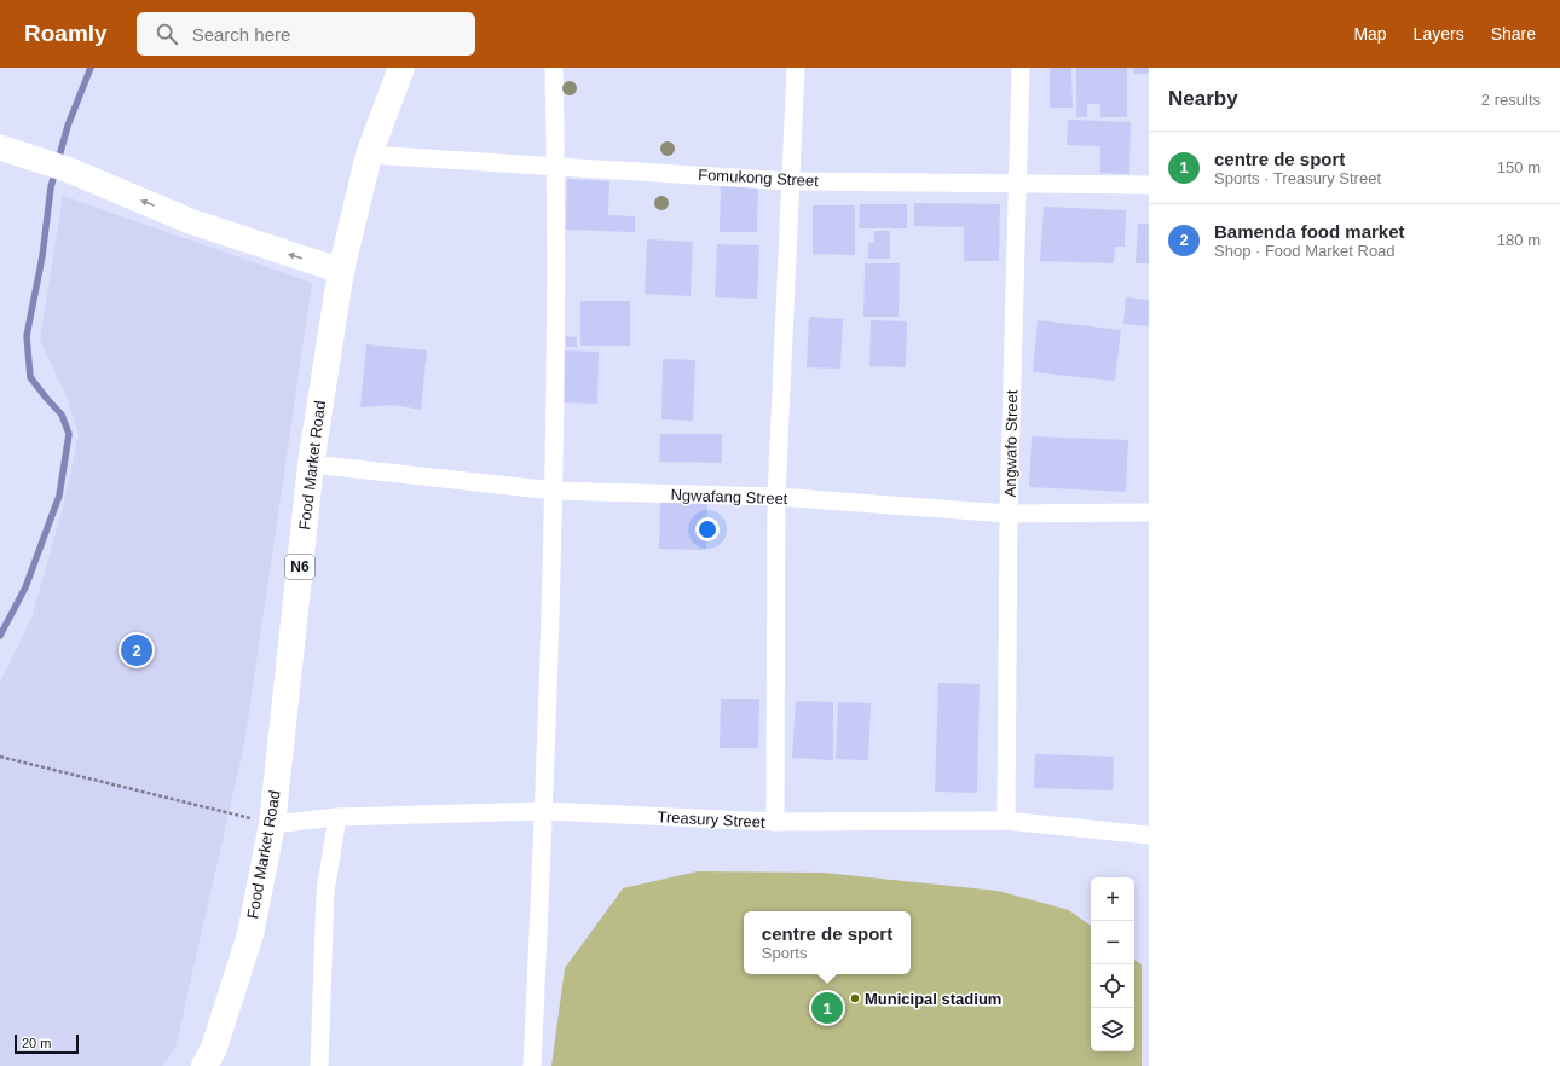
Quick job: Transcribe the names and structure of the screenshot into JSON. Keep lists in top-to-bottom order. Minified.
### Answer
{"streets":{"highway":["Food Market Road","N6"],"street":["Fomukong Street","Angwafo Street","Ngwafang Street","Treasury Street"]},"crossings":[["Fomukong Street","Angwafo Street"],["Fomukong Street","Food Market Road"],["Angwafo Street","Ngwafang Street"],["Angwafo Street","Treasury Street"],["Food Market Road","Ngwafang Street"],["Food Market Road","Treasury Street"]],"places":["Municipal stadium"],"scale_bar":"20 m","page":{"header":"Roamly","search":"Search here","nav":["Map","Layers","Share"],"heading":["Nearby","2 results"],"list":[{"mark":"1","name":"centre de sport","note":"Sports · Treasury Street","value":"150 m"},{"mark":"2","name":"Bamenda food market","note":"Shop · Food Market Road","value":"180 m"}],"pins":["2","1"],"map_buttons":["+","−"],"popup":["centre de sport","Sports"],"scale":"20 m"}}
